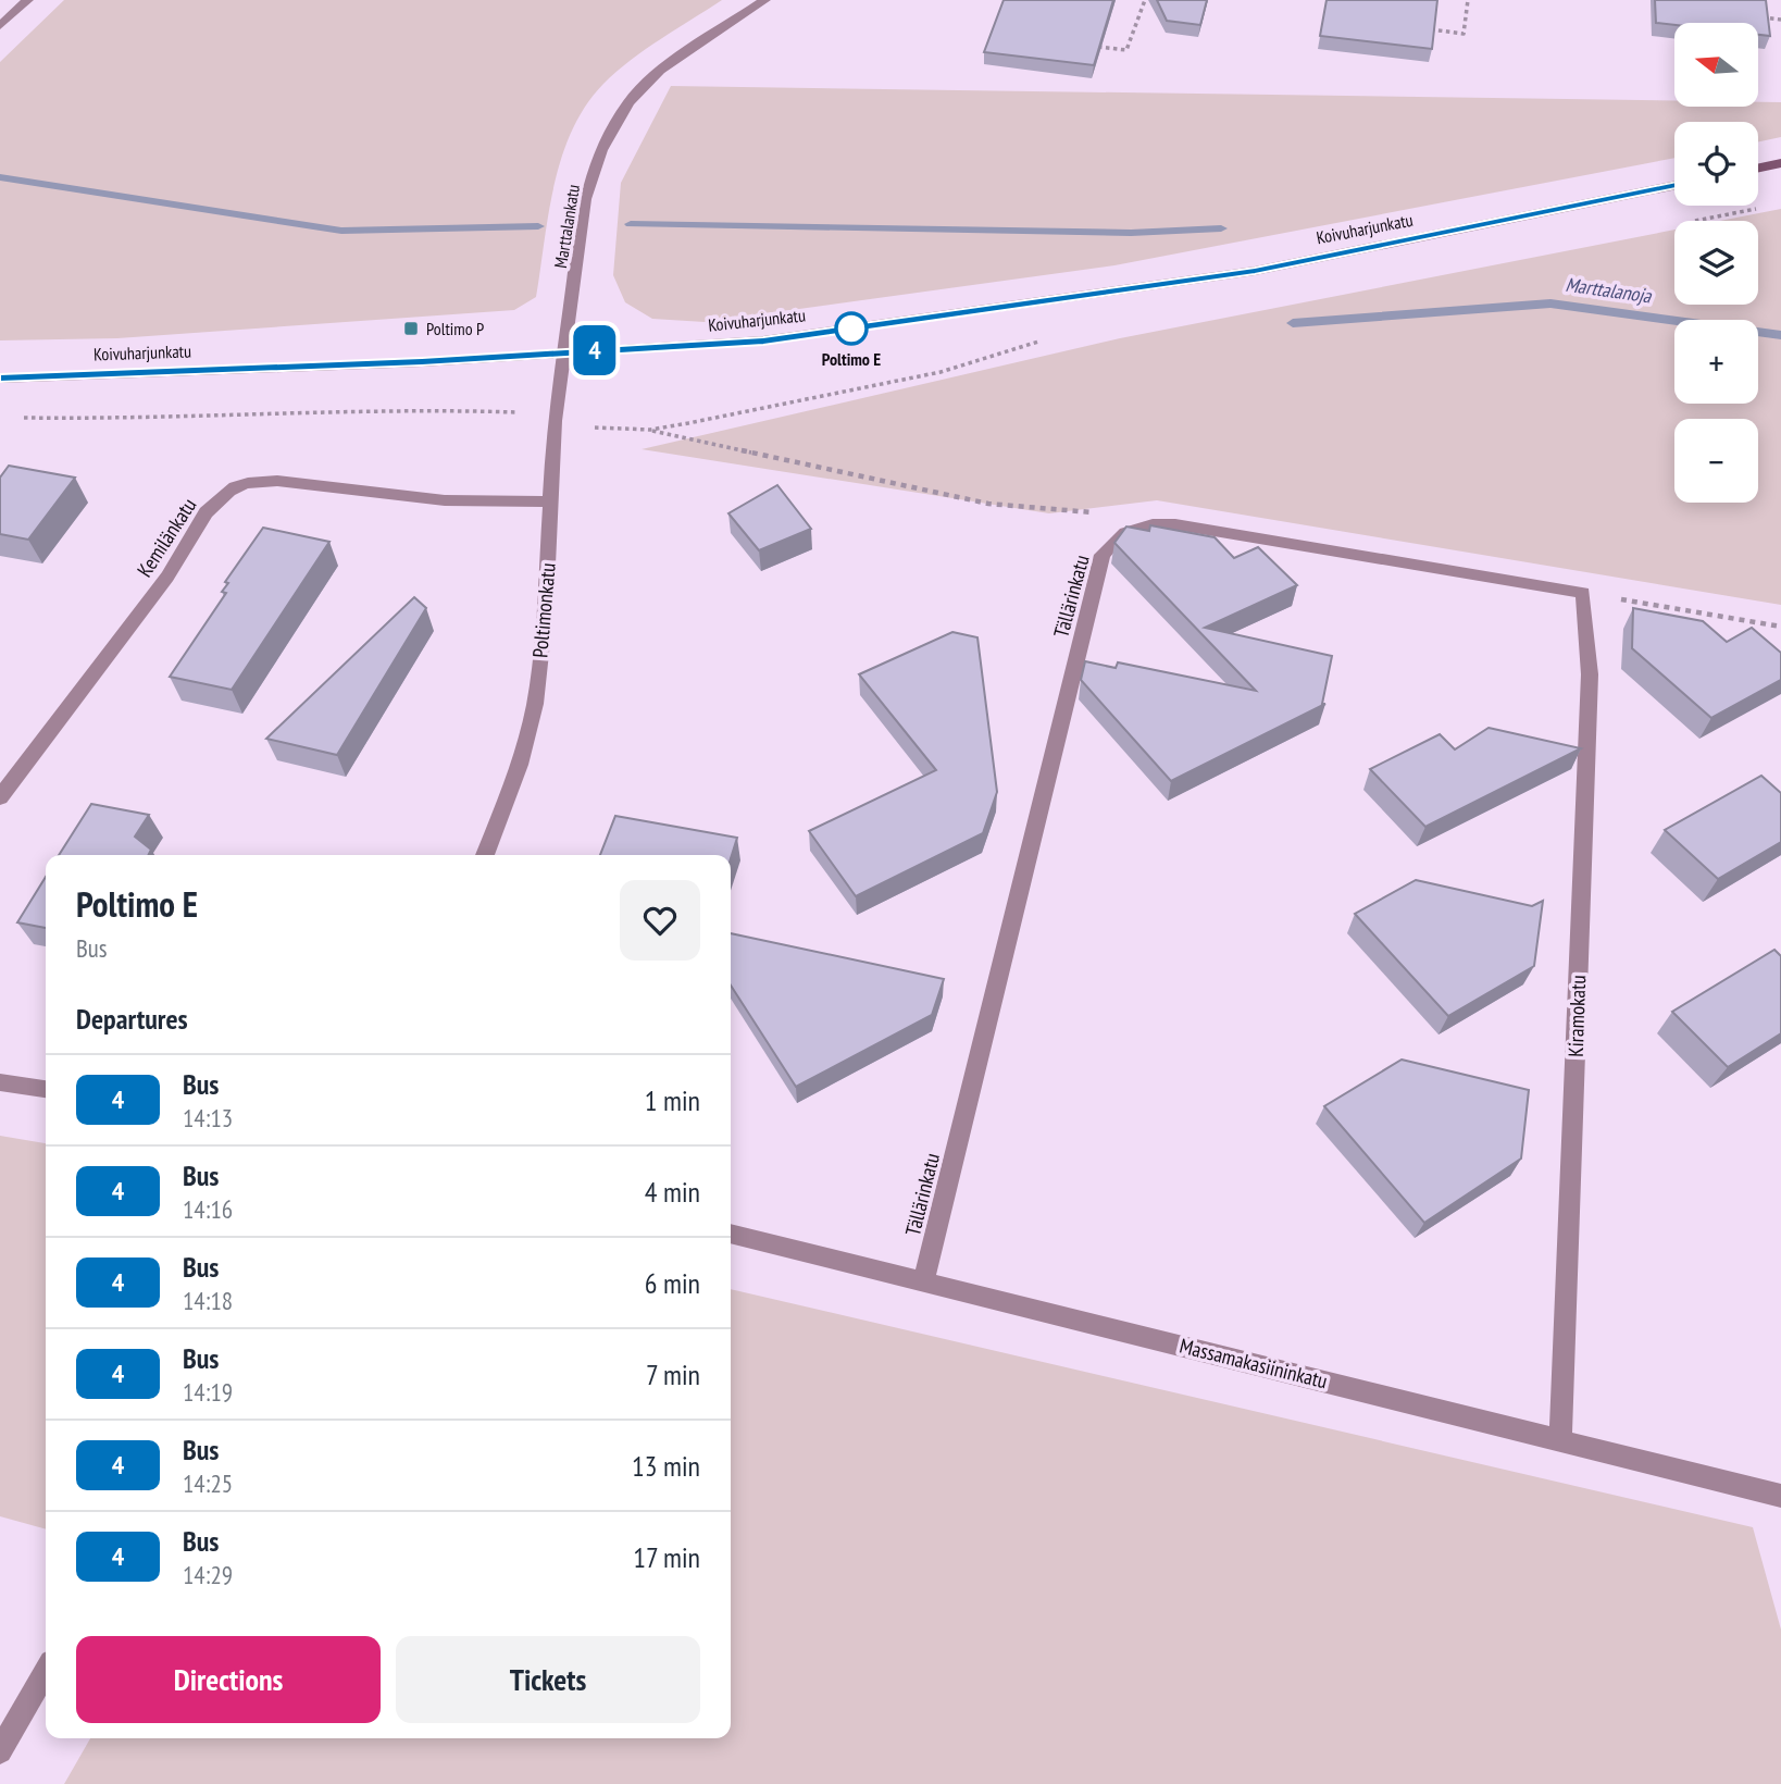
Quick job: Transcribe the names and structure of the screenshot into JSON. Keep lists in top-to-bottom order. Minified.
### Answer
{"streets":{"street":["Marttalankatu","Koivuharjunkatu","Kemilänkatu","Tällärinkatu","Poltimonkatu","Kiramokatu","Massamakasiininkatu"]},"crossings":[["Marttalankatu","Koivuharjunkatu"],["Marttalankatu","Poltimonkatu"],["Koivuharjunkatu","Poltimonkatu"],["Kemilänkatu","Poltimonkatu"],["Tällärinkatu","Kiramokatu"],["Tällärinkatu","Massamakasiininkatu"],["Kiramokatu","Massamakasiininkatu"]],"water":["Marttalanoja"],"places":{"transit":["Poltimo P"],"other":["Poltimo E"]},"lines":["bus line 4"],"north":"left","page":{"on_map":"4","map_buttons":["+","−"],"heading":[["Poltimo E","Bus"],"Departures"],"list":[{"mark":"4","name":"Bus","note":"14:13","value":"1 min"},{"mark":"4","name":"Bus","note":"14:16","value":"4 min"},{"mark":"4","name":"Bus","note":"14:18","value":"6 min"},{"mark":"4","name":"Bus","note":"14:19","value":"7 min"},{"mark":"4","name":"Bus","note":"14:25","value":"13 min"},{"mark":"4","name":"Bus","note":"14:29","value":"17 min"}],"buttons":["Directions","Tickets"]}}
